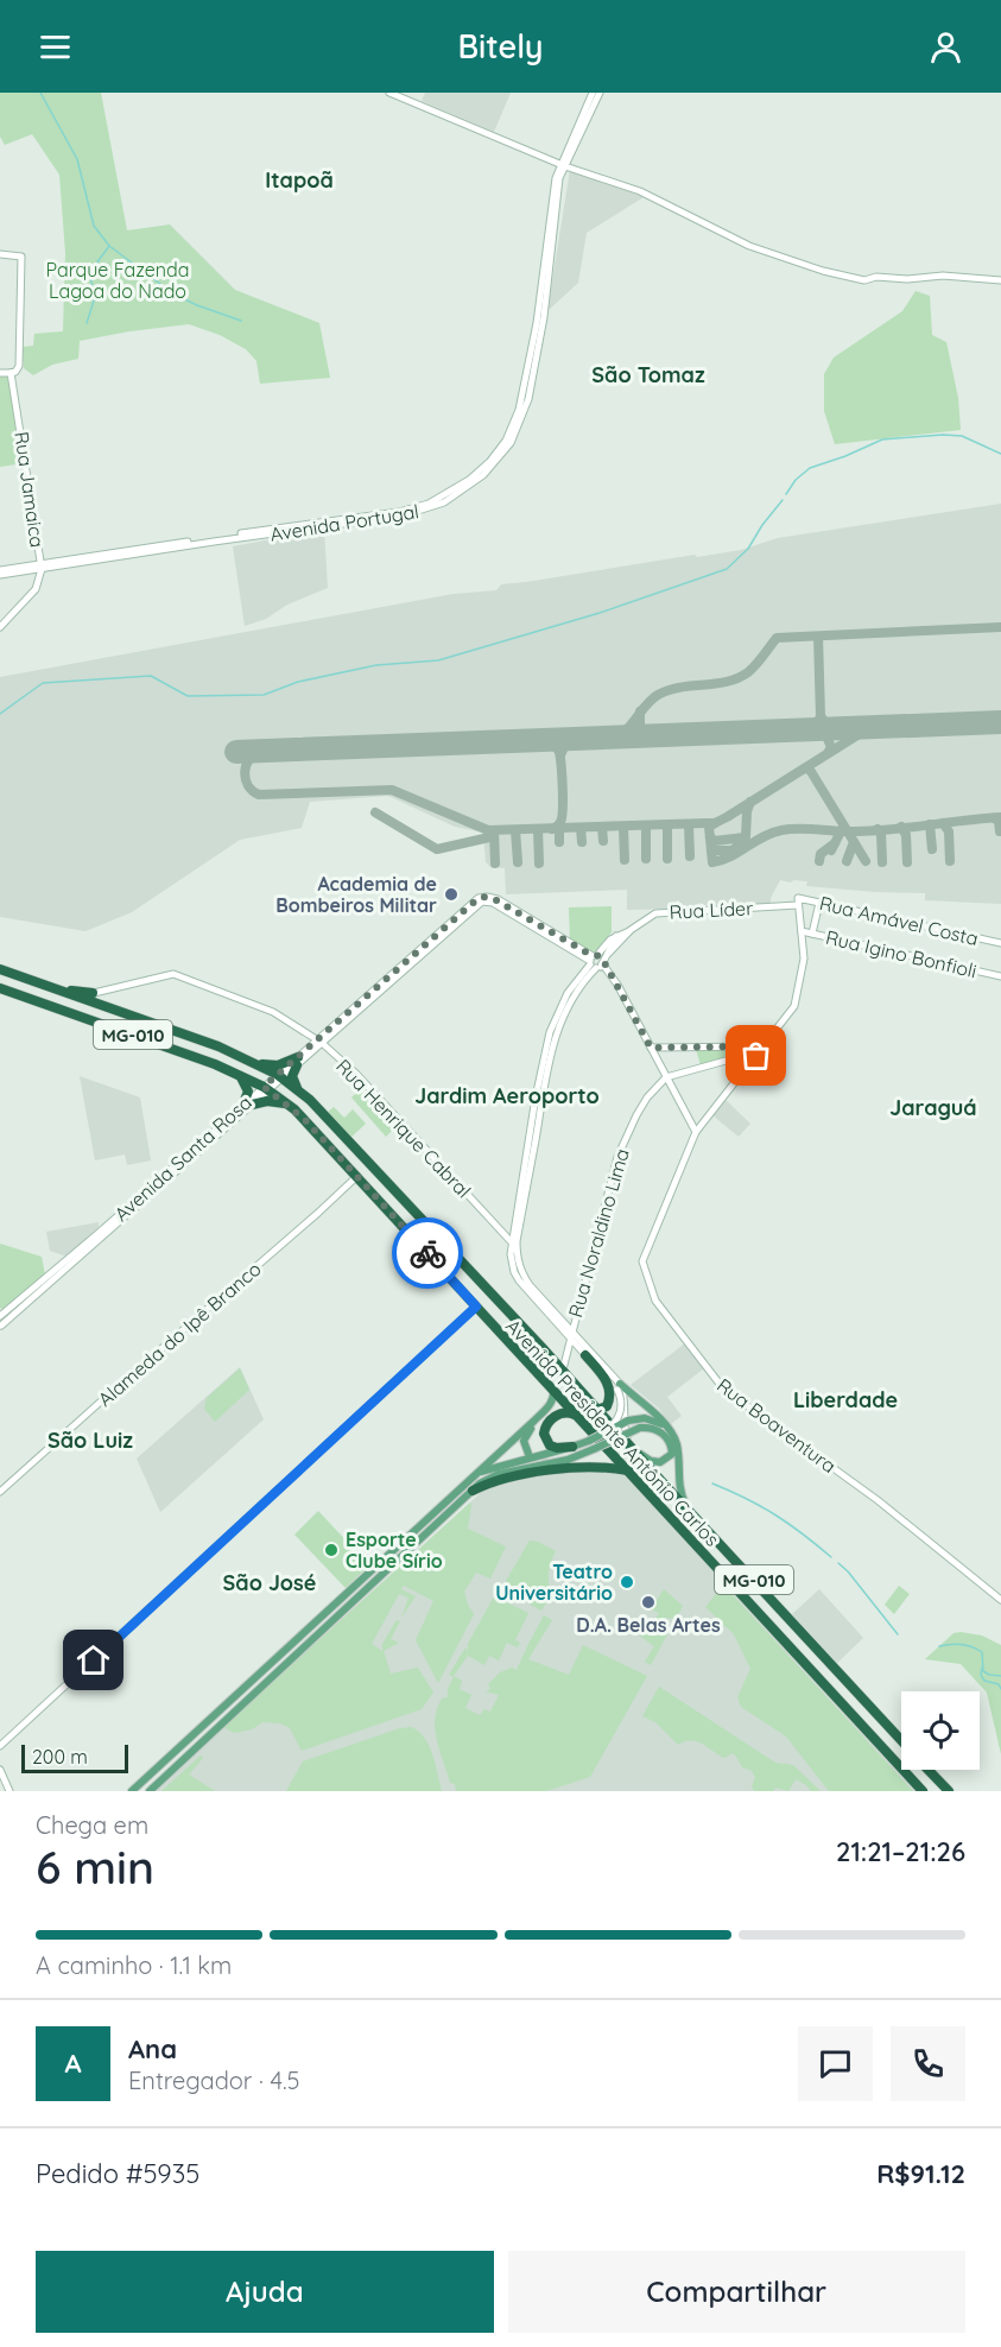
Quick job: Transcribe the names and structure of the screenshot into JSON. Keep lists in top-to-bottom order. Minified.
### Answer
{"streets":{"highway":["MG-010","Avenida Presidente Antônio Carlos"],"street":["Rua Jamaica","Avenida Portugal","Rua Líder","Rua Amável Costa","Rua Igino Bonfioli","Rua Henrique Cabral","Avenida Santa Rosa","Rua Noraldino Lima","Alameda do Ipê Branco","Rua Boaventura"]},"crossings":[["Rua Jamaica","Avenida Portugal"],["Rua Líder","Rua Amável Costa"],["Rua Líder","Avenida Santa Rosa"],["Rua Líder","Rua Boaventura"],["Rua Amável Costa","Rua Boaventura"],["Rua Igino Bonfioli","Rua Boaventura"],["Rua Henrique Cabral","Avenida Santa Rosa"],["Rua Henrique Cabral","Avenida Presidente Antônio Carlos"],["Avenida Santa Rosa","Avenida Presidente Antônio Carlos"],["Rua Noraldino Lima","Avenida Presidente Antônio Carlos"],["Alameda do Ipê Branco","Avenida Presidente Antônio Carlos"]],"districts":["Itapoã","São Tomaz","Jardim Aeroporto","Jaraguá","Liberdade","São Luiz","São José"],"parks":["Parque Fazenda Lagoa do Nado"],"places":["Academia de Bombeiros Militar","Esporte Clube Sírio","Teatro Universitário","D.A. Belas Artes"],"scale_bar":"200 m","page":{"header":"Bitely","scale":"200 m","heading":["6 min","Chega em","21:21–21:26"],"panel":["Ana","Entregador · 4.5","Pedido #5935","R$91.12"],"bar":"A caminho · 1.1 km","round":"A","buttons":["Ajuda","Compartilhar"]}}
